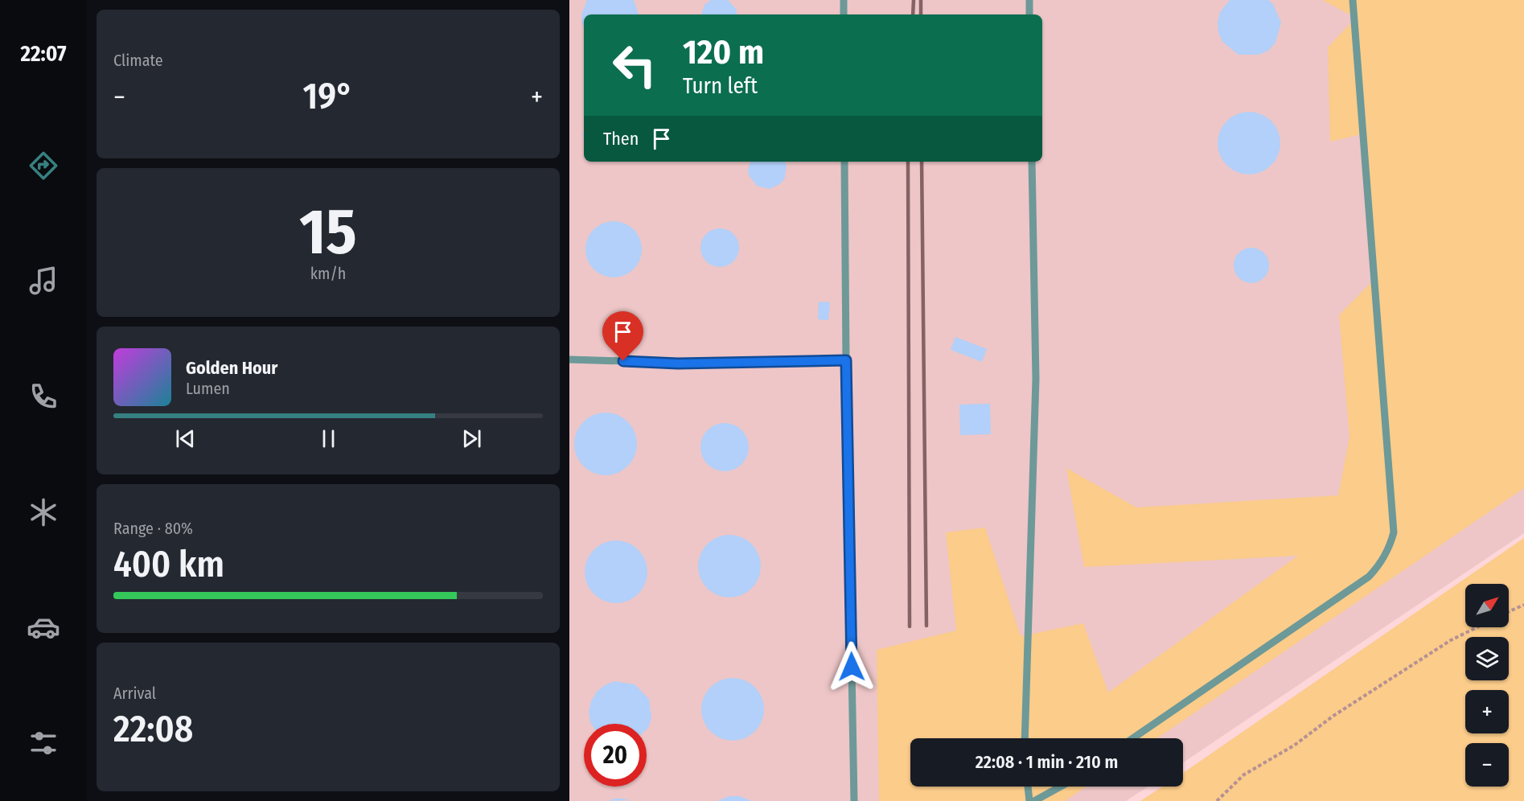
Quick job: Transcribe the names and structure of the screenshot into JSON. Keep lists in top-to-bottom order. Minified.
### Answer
{"north":"top right","page":{"tabs":"22:07","tile":["Climate",["15","km/h"],["Range · 80%","400 km"],["Arrival","22:08"]],"turn":["120 m","Turn left"],"heat":["−","19°","+"],"then":"Then","song":["Golden Hour","Lumen"],"map_buttons":["+","−"],"limit":"20","trip":"22:08 · 1 min · 210 m"}}
